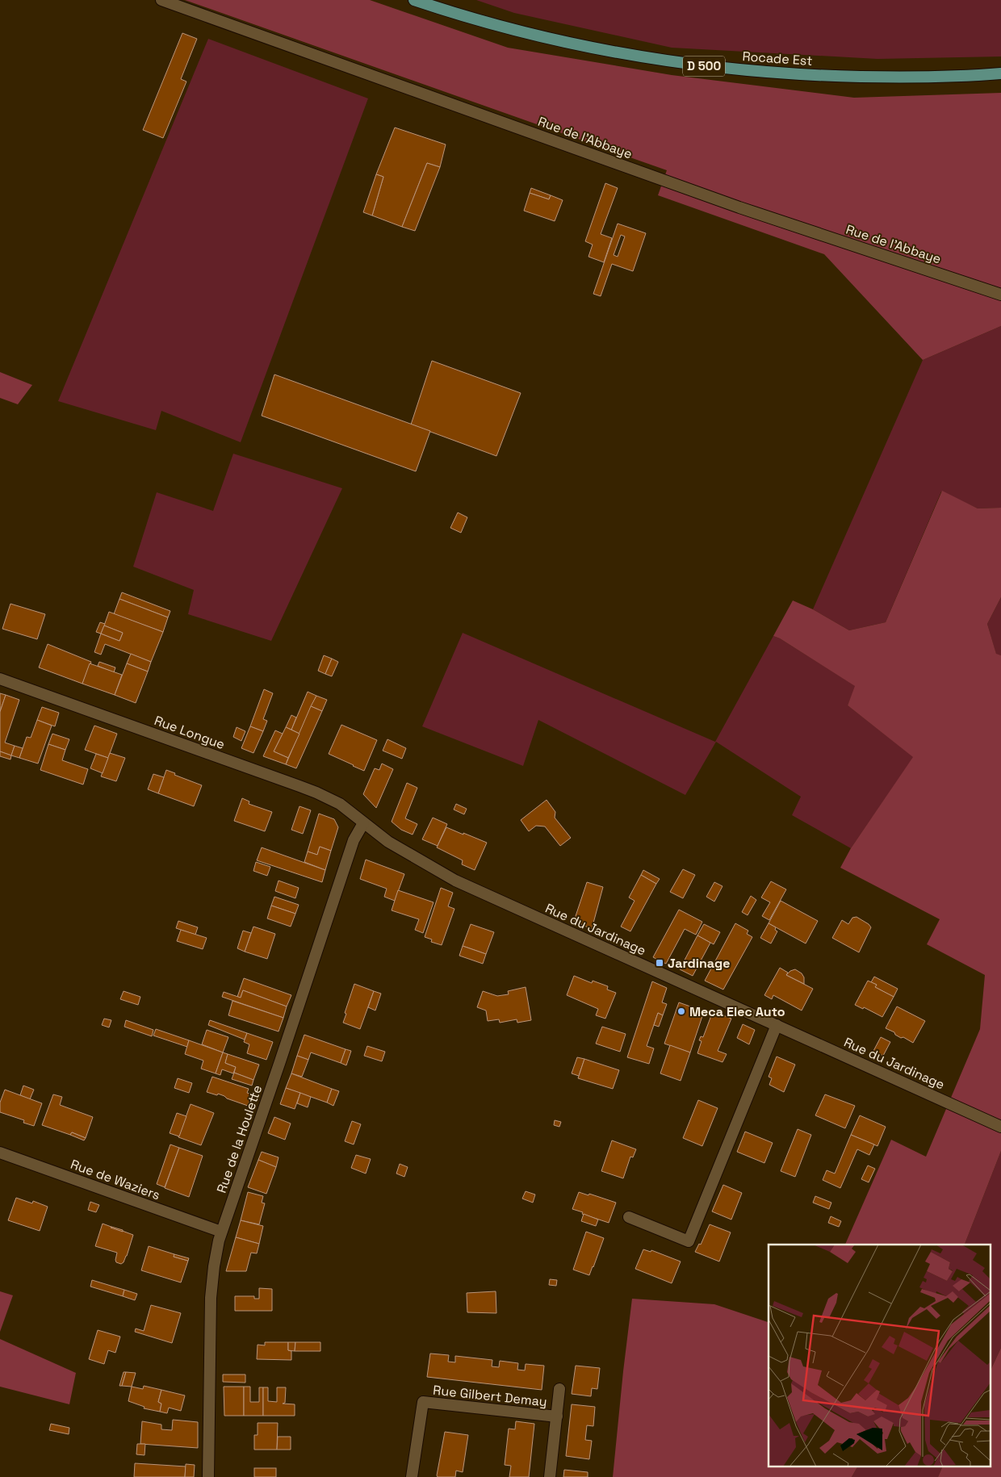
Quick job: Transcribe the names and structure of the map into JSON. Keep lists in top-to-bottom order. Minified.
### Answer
{"streets":{"main road":["Rocade Est","D 500"],"street":["Rue de l'Abbaye","Rue Longue","Rue du Jardinage","Rue de la Houlette","Rue de Waziers","Rue Gilbert Demay"]},"crossings":[["Rue Longue","Rue du Jardinage"],["Rue Longue","Rue de la Houlette"],["Rue du Jardinage","Rue de la Houlette"],["Rue de la Houlette","Rue de Waziers"]],"places":{"transit":["Jardinage"],"other":["Meca Elec Auto"]}}
